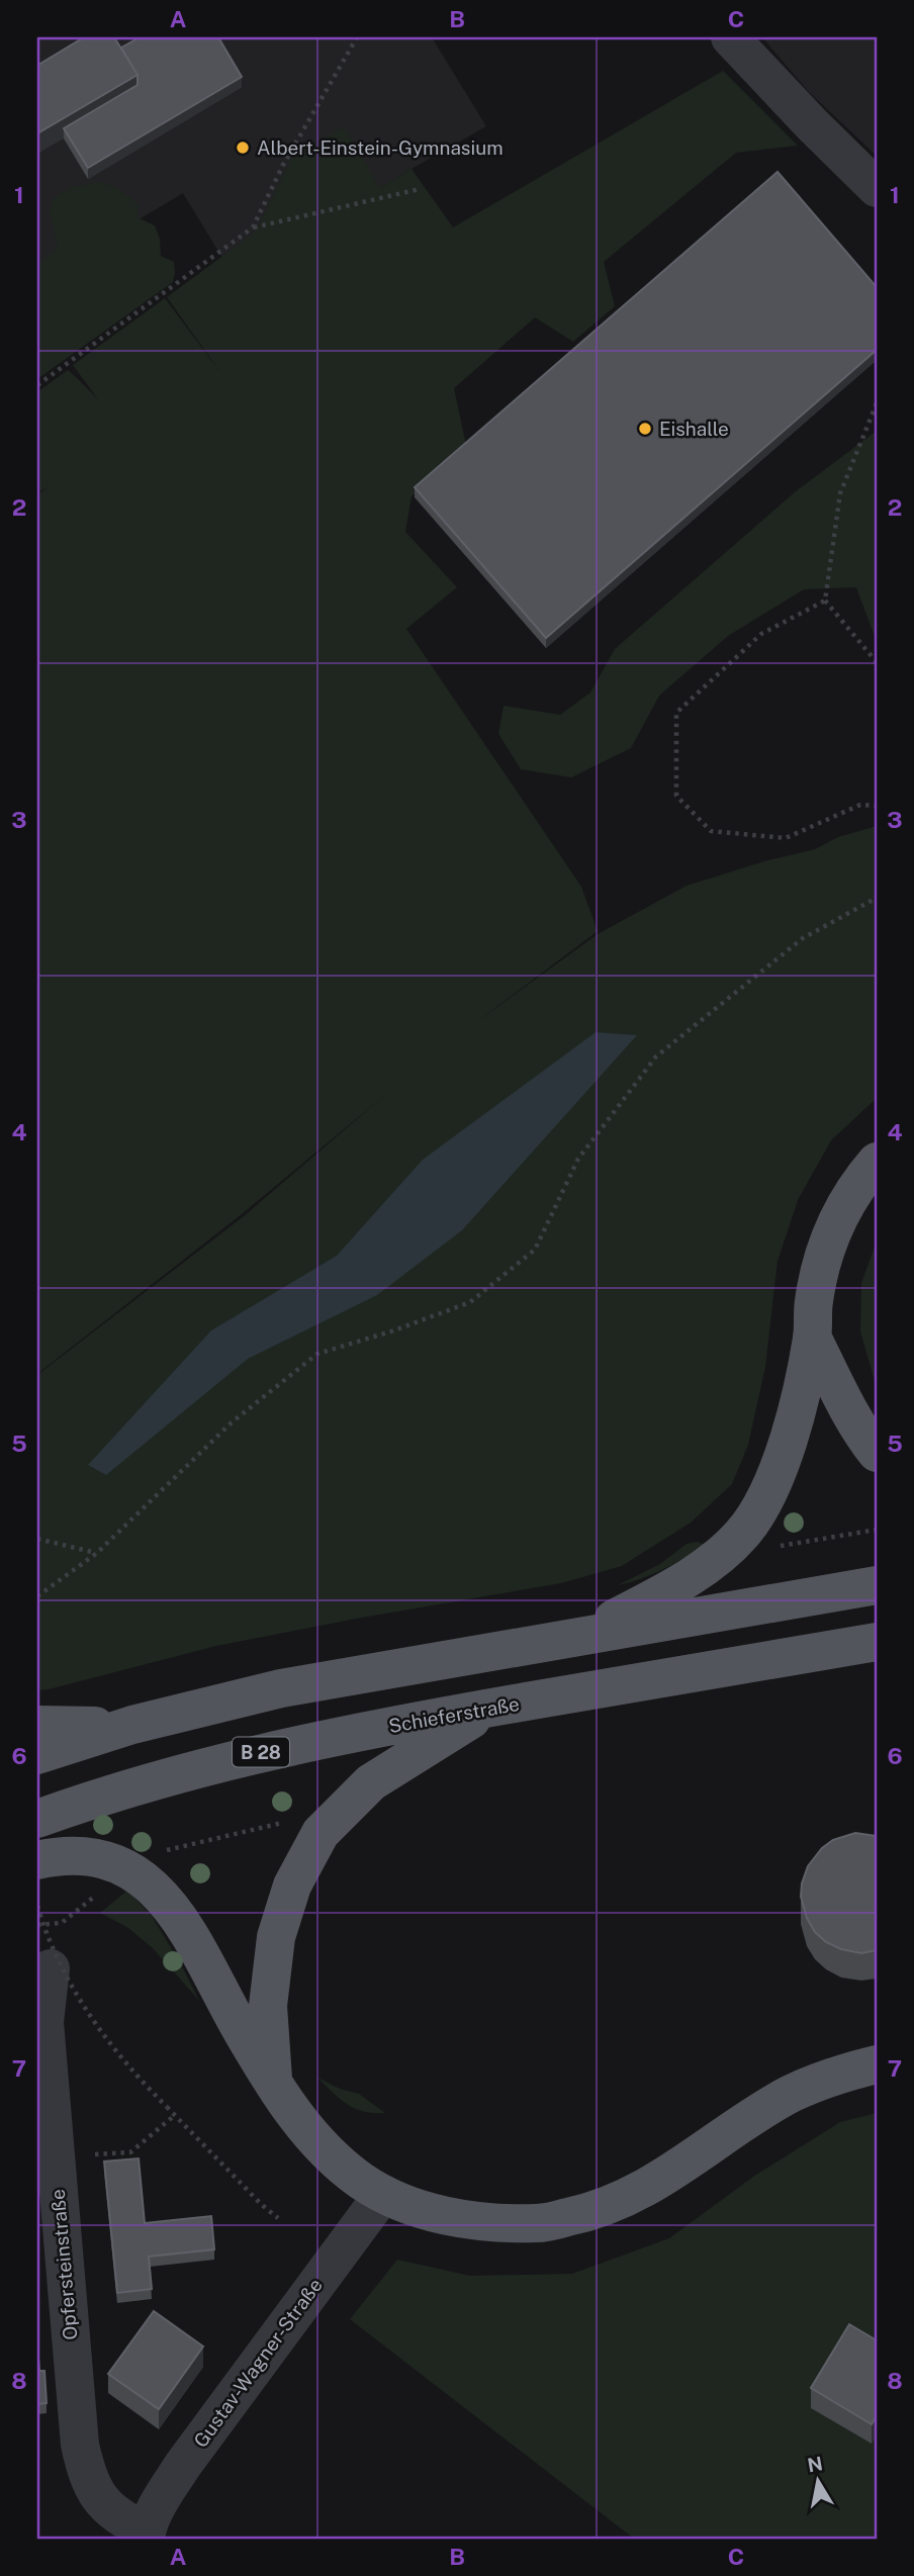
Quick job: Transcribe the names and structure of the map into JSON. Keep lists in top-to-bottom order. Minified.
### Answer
{"streets":{"main road":["Schieferstraße","B 28"],"street":["Opfersteinstraße","Gustav-Wagner-Straße"]},"crossings":[["Opfersteinstraße","Gustav-Wagner-Straße"]],"places":["Albert-Einstein-Gymnasium","Eishalle"],"north":"top","grid":{"columns":["A","B","C"],"rows":["1","2","3","4","5","6","7","8"]}}
